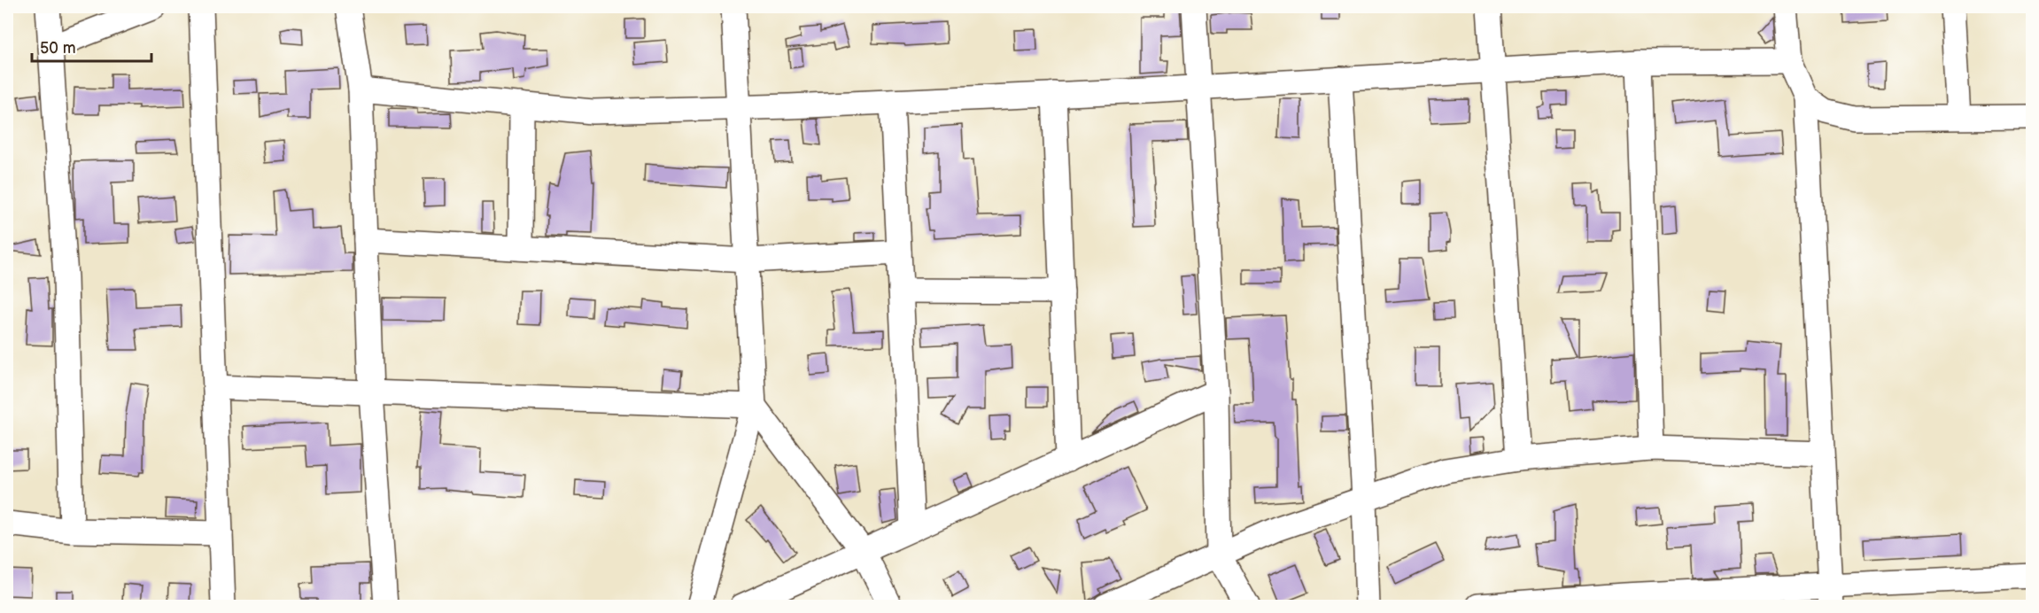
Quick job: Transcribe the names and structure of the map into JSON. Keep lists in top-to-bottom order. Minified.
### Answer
{"scale_bar":"50 m"}
